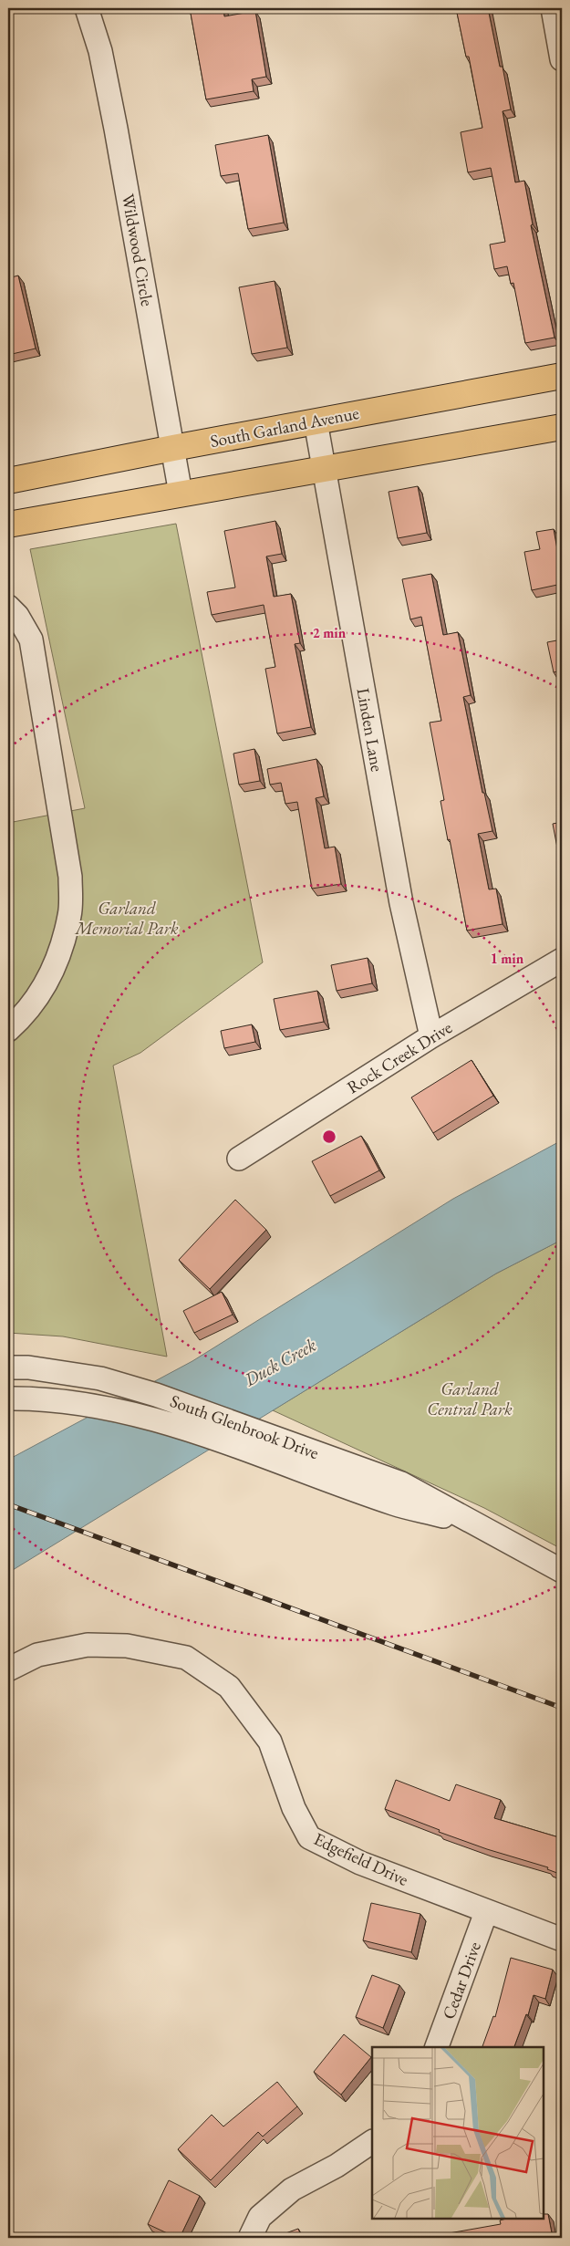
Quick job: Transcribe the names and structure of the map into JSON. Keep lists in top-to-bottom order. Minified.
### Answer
{"streets":{"main road":["South Garland Avenue"],"street":["Wildwood Circle","Linden Lane","Rock Creek Drive","South Glenbrook Drive","Edgefield Drive","Cedar Drive"]},"crossings":[["Wildwood Circle","South Garland Avenue"],["South Garland Avenue","Linden Lane"],["Linden Lane","Rock Creek Drive"],["Edgefield Drive","Cedar Drive"]],"water":["Duck Creek"],"parks":["Garland Memorial Park","Garland Central Park"],"rings":["2 min","1 min"]}
